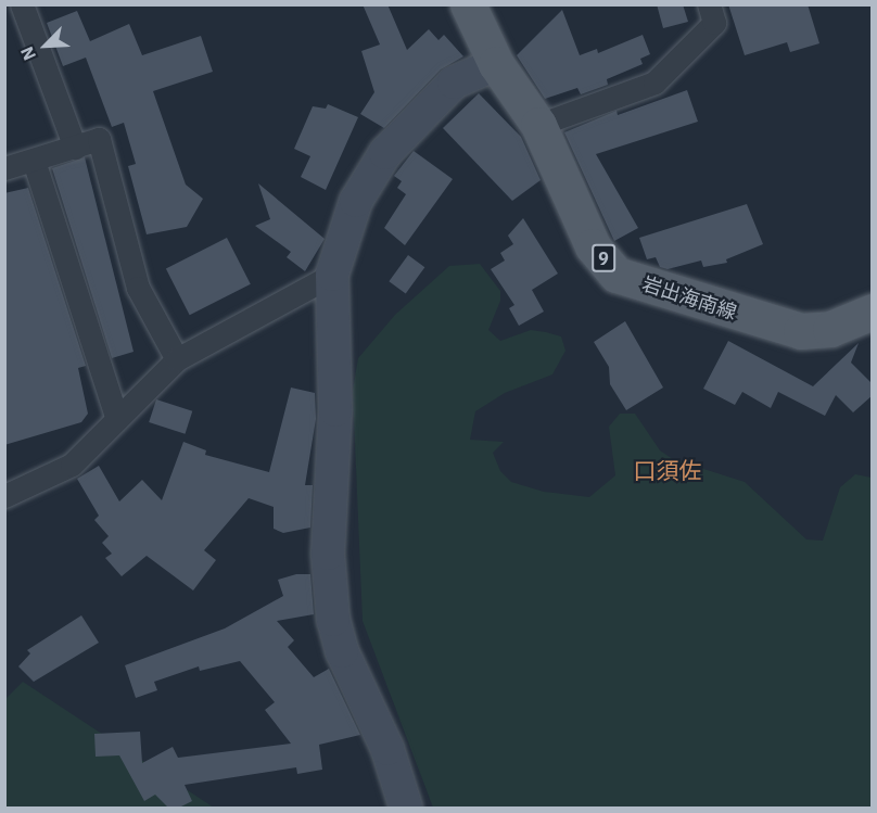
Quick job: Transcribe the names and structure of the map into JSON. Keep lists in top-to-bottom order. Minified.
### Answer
{"streets":{"main road":["9","岩出海南線"]},"districts":["口須佐"],"north":"bottom left"}
